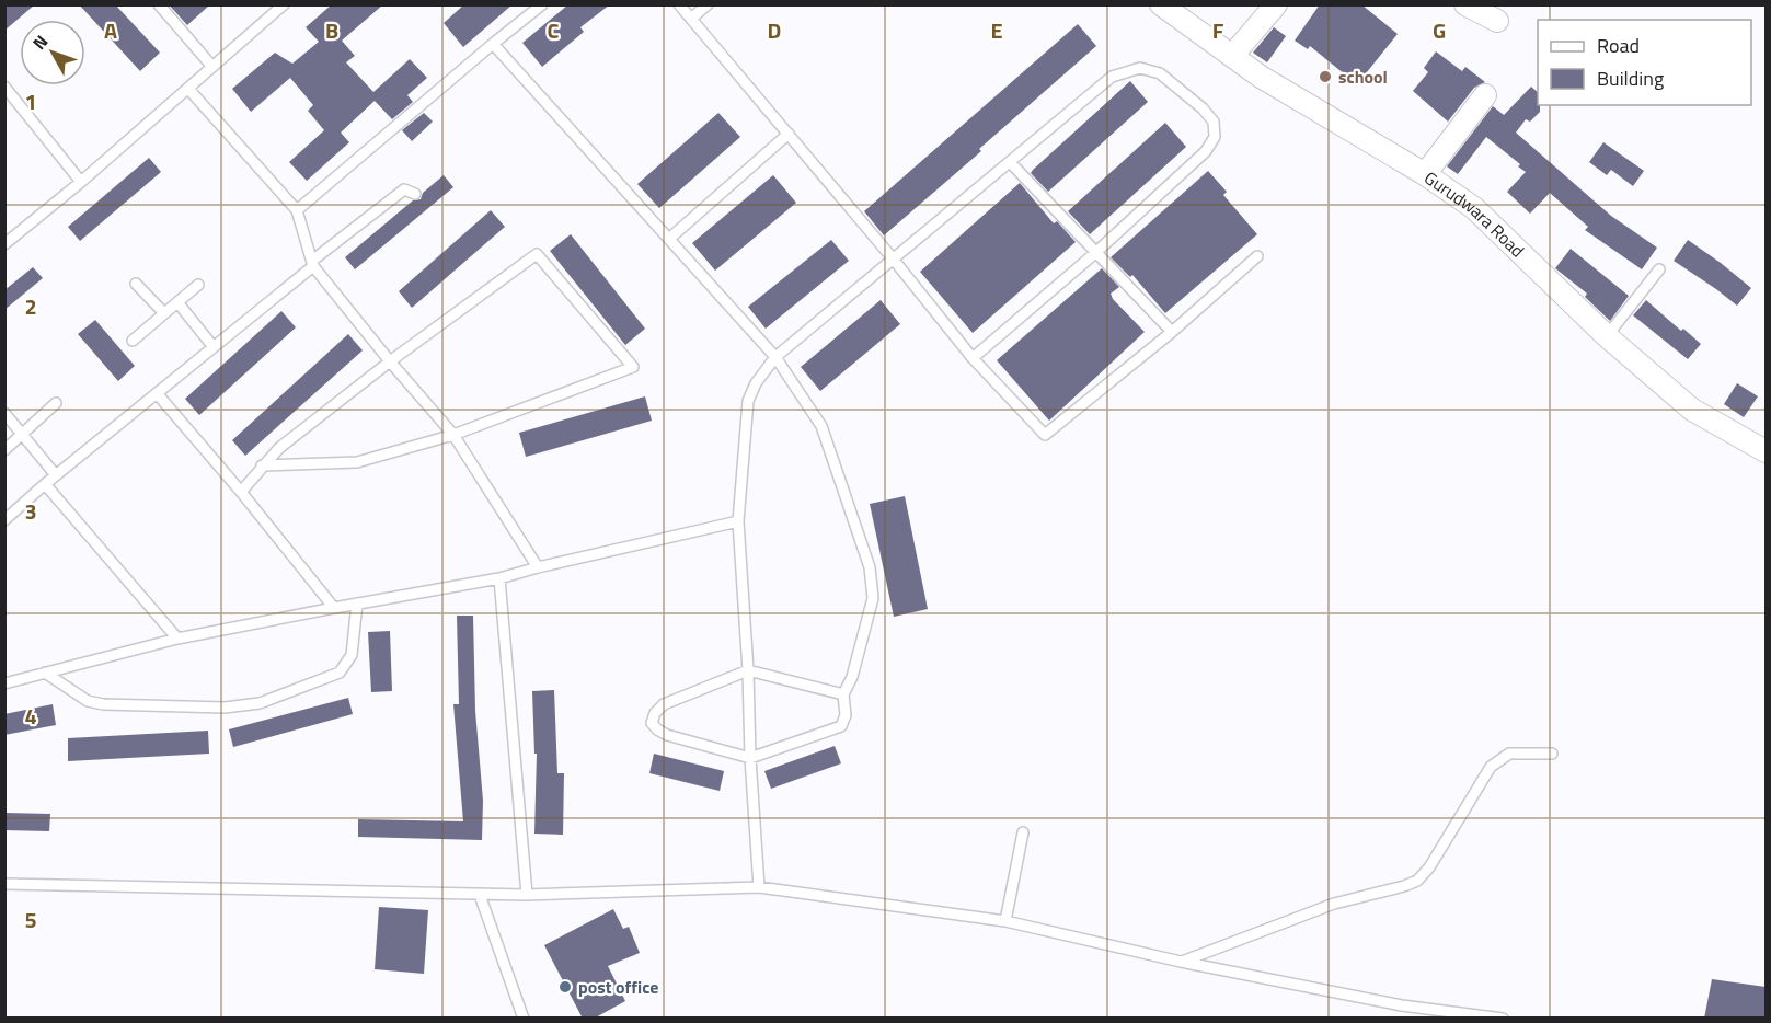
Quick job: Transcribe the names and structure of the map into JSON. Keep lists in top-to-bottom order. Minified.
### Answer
{"streets":{"street":["Gurudwara Road"]},"places":["school","post office"],"legend":["Road","Building"],"north":"top left","grid":{"columns":["A","B","C","D","E","F","G"],"rows":["1","2","3","4","5"]}}
